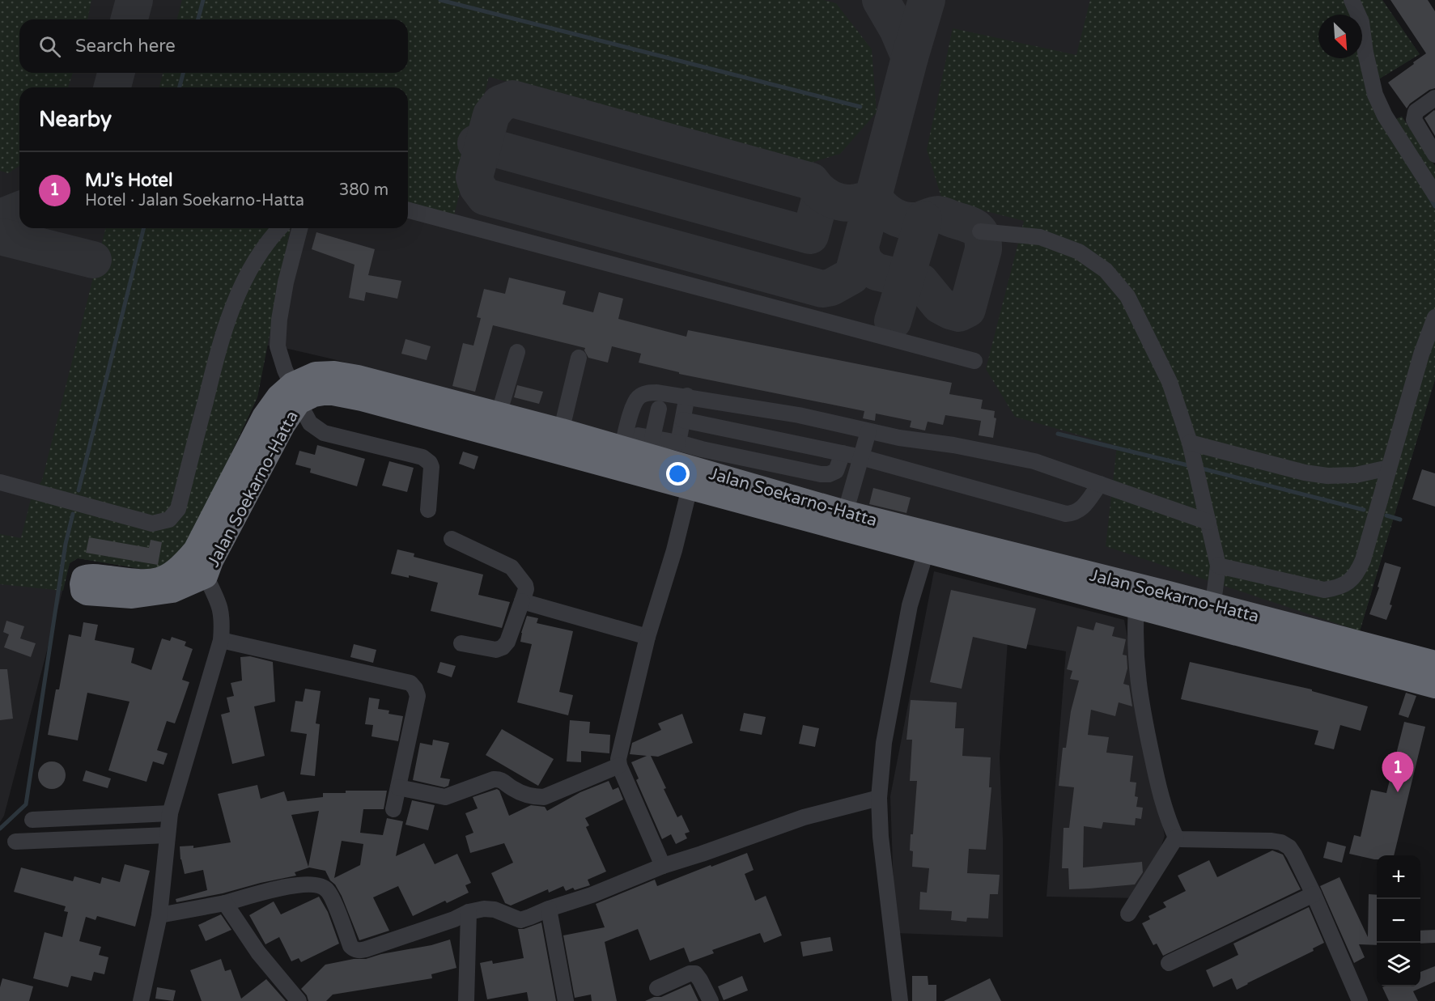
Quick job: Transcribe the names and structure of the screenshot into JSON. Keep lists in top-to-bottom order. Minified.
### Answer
{"streets":{"highway":["Jalan Soekarno-Hatta"]},"north":"bottom right","page":{"search":"Search here","heading":"Nearby","list":[{"mark":"1","name":"MJ's Hotel","note":"Hotel · Jalan Soekarno-Hatta","value":"380 m"}],"pins":"1","map_buttons":["+","−"]}}
